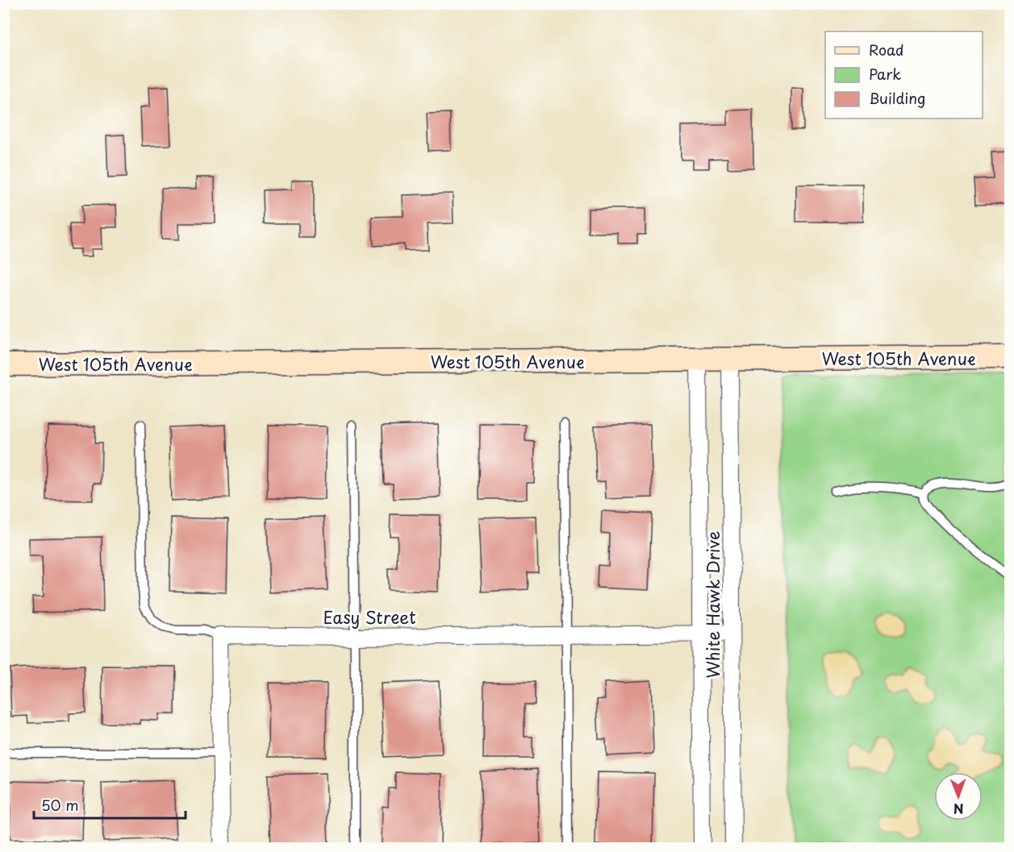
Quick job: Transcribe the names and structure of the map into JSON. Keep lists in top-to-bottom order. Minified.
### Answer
{"streets":{"street":["West 105th Avenue","White Hawk Drive","Easy Street"]},"crossings":[["West 105th Avenue","White Hawk Drive"],["White Hawk Drive","Easy Street"]],"legend":["Road","Park","Building"],"scale_bar":"50 m","north":"bottom"}
